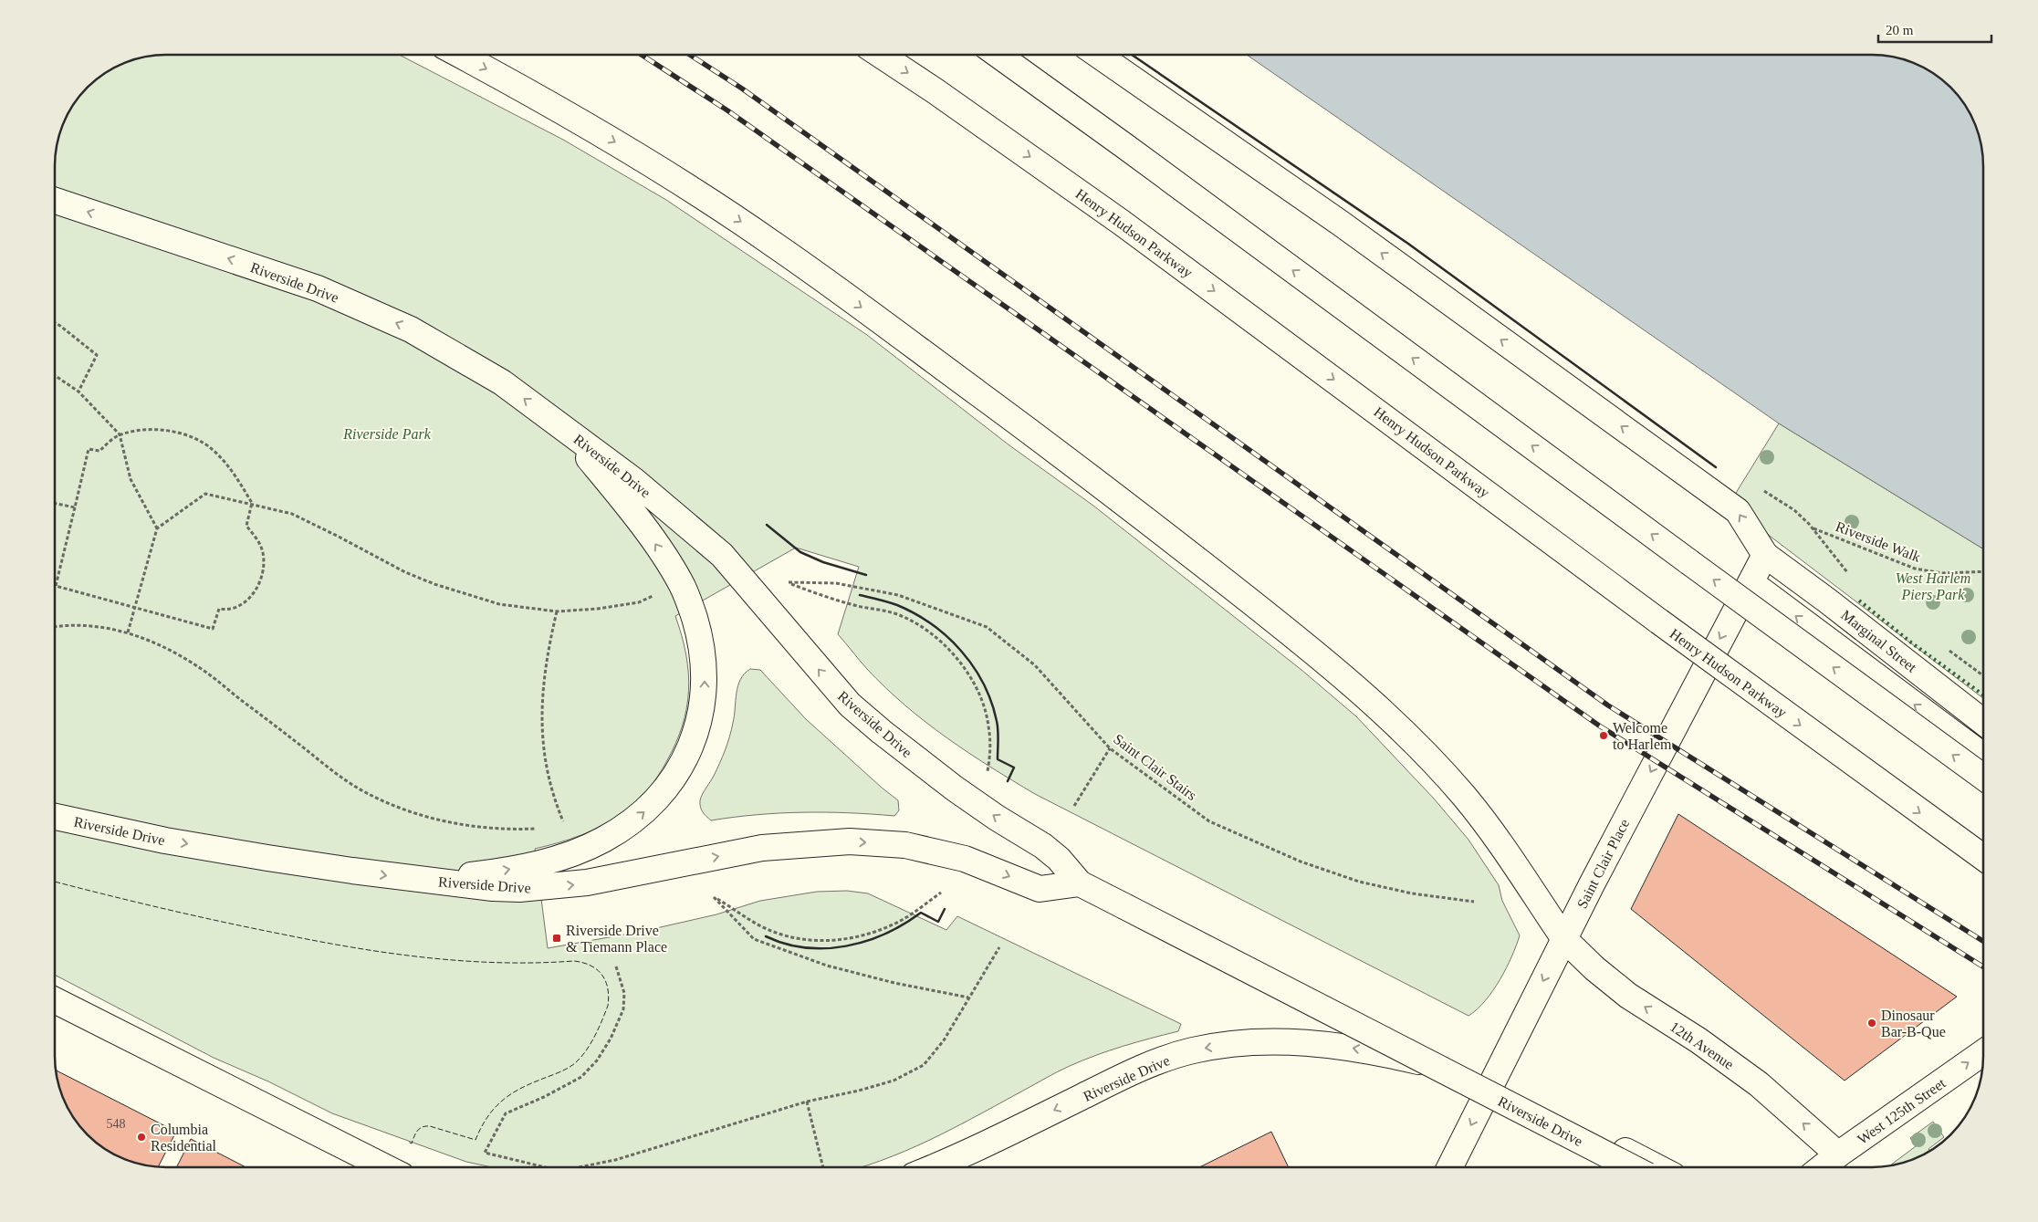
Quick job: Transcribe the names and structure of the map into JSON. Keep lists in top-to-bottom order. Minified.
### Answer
{"streets":{"main road":["Henry Hudson Parkway","Riverside Drive","Marginal Street","Saint Clair Place","12th Avenue","West 125th Street"],"path":["Riverside Walk","Saint Clair Stairs"]},"crossings":[["Riverside Drive","Saint Clair Place"],["Marginal Street","Saint Clair Place"],["Saint Clair Place","12th Avenue"],["12th Avenue","West 125th Street"]],"one_way":["Saint Clair Place","West 125th Street"],"parks":["Riverside Park","West Harlem Piers Park"],"places":{"other":["Welcome to Harlem","Dinosaur Bar-B-Que","Columbia Residential"],"transit":["Riverside Drive & Tiemann Place"]},"house_numbers":["548"],"scale_bar":"20 m"}
